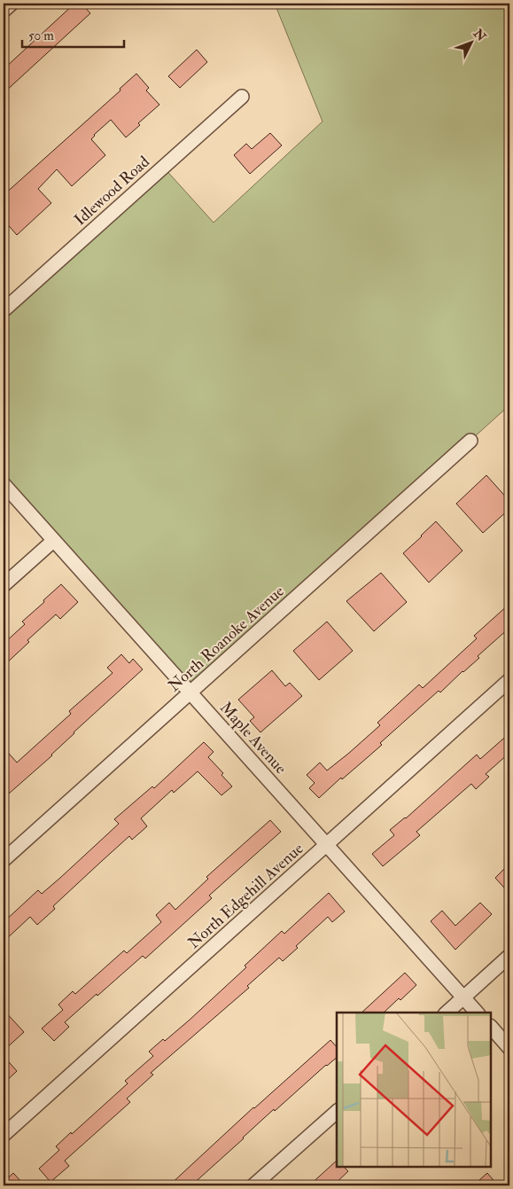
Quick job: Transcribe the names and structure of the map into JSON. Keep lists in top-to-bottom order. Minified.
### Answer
{"streets":{"street":["Idlewood Road","North Roanoke Avenue","Maple Avenue","North Edgehill Avenue"]},"crossings":[["North Roanoke Avenue","Maple Avenue"],["Maple Avenue","North Edgehill Avenue"]],"scale_bar":"50 m","north":"top right"}
